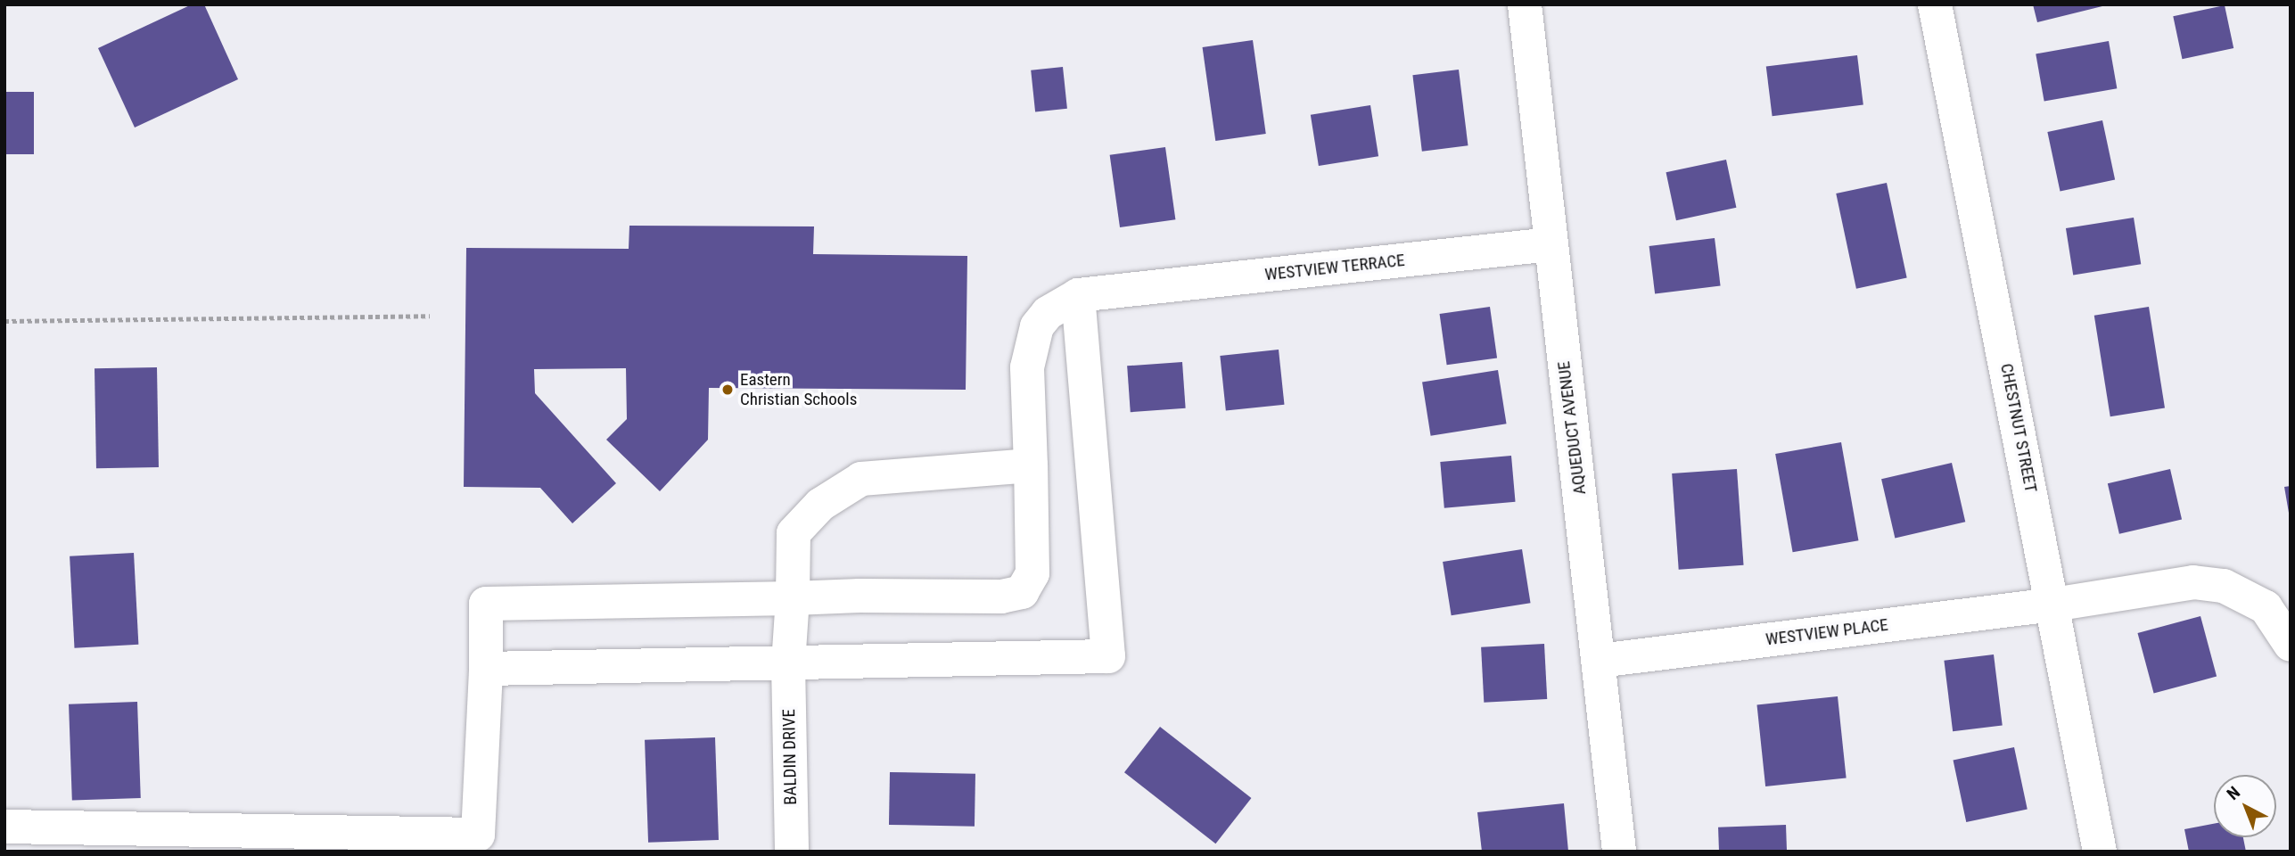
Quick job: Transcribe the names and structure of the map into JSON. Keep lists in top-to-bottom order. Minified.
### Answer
{"streets":{"street":["WESTVIEW TERRACE","AQUEDUCT AVENUE","CHESTNUT STREET","WESTVIEW PLACE","BALDIN DRIVE"]},"crossings":[["WESTVIEW TERRACE","AQUEDUCT AVENUE"],["AQUEDUCT AVENUE","WESTVIEW PLACE"],["CHESTNUT STREET","WESTVIEW PLACE"]],"places":["Eastern Christian Schools"],"north":"top left"}
